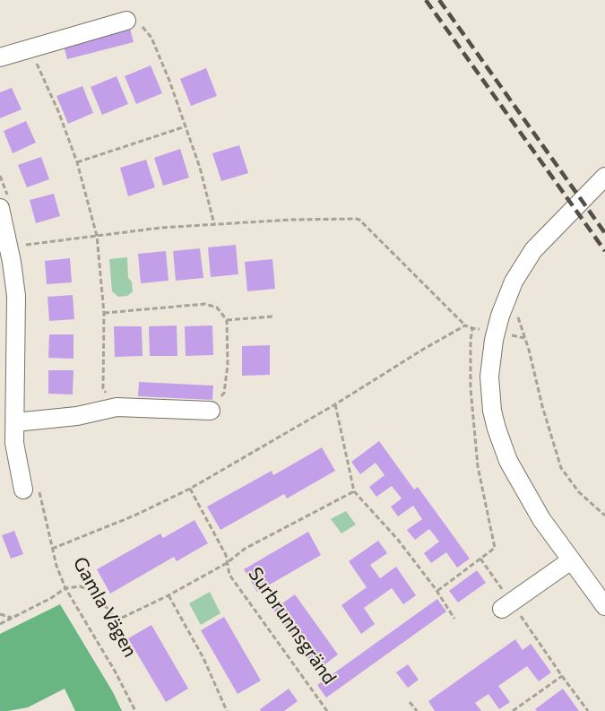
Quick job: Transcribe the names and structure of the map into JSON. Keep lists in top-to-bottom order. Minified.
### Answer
{"streets":{"path":["Gamla Vägen","Surbrunnsgränd"]},"crossings":[["Gamla Vägen","Surbrunnsgränd"]]}
